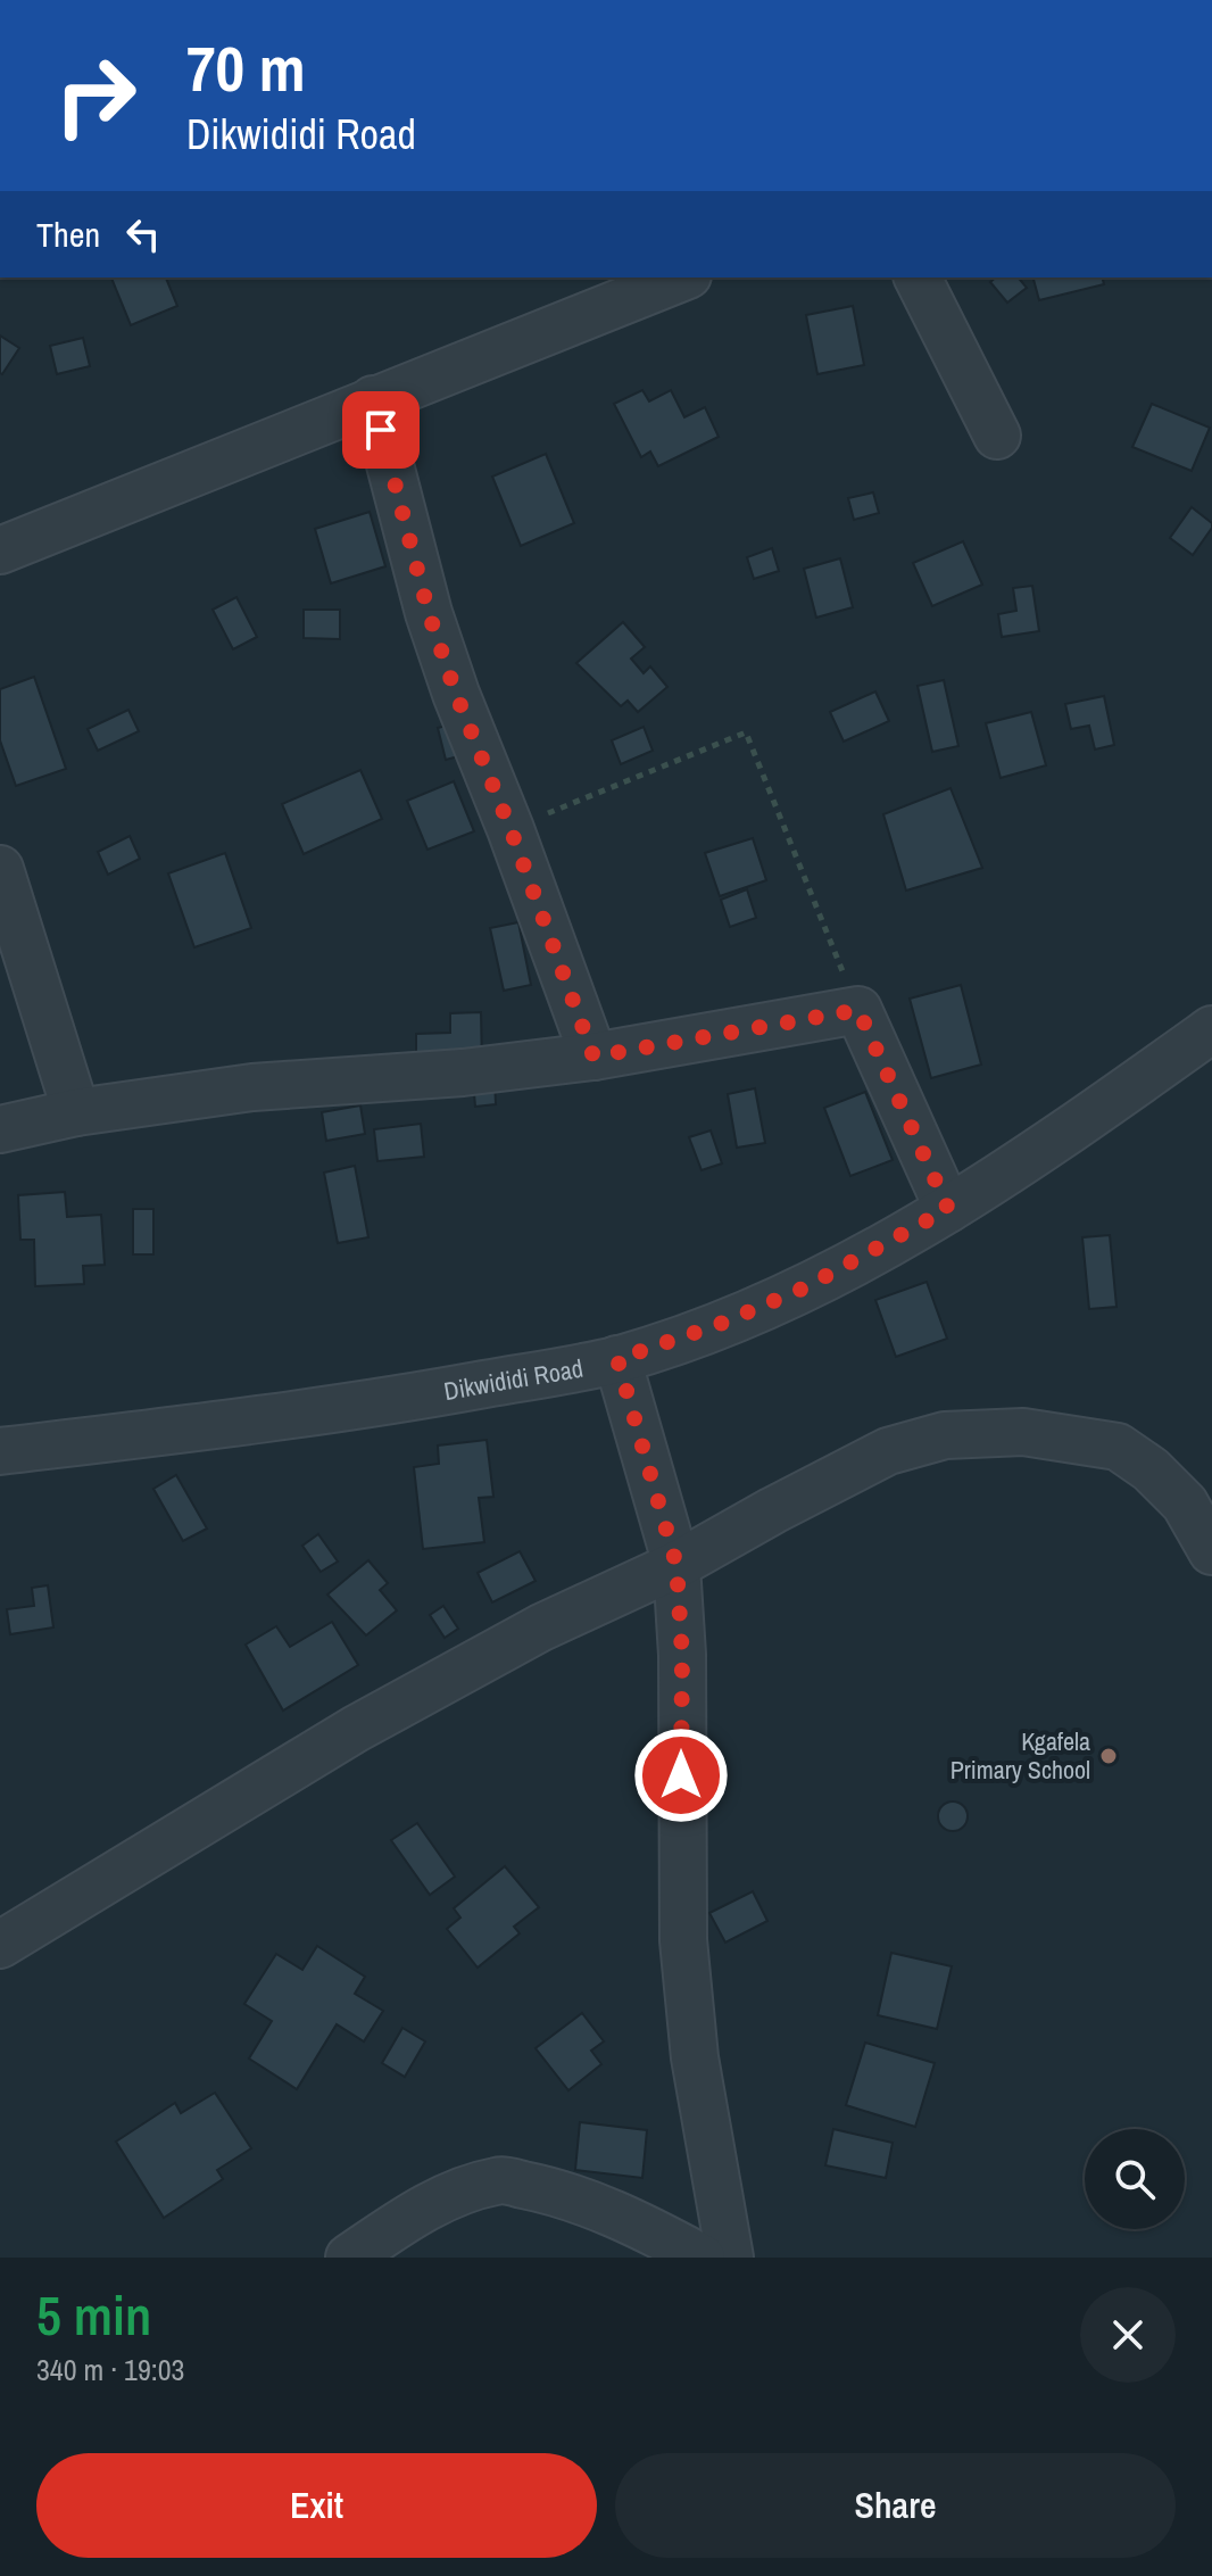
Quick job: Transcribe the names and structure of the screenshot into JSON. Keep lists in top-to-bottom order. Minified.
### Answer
{"streets":{"street":["Dikwididi Road"]},"places":["Kgafela Primary School"],"page":{"turn":["70 m","Dikwididi Road"],"then":"Then","heading":["5 min","340 m · 19:03"],"buttons":["Exit","Share"]}}
